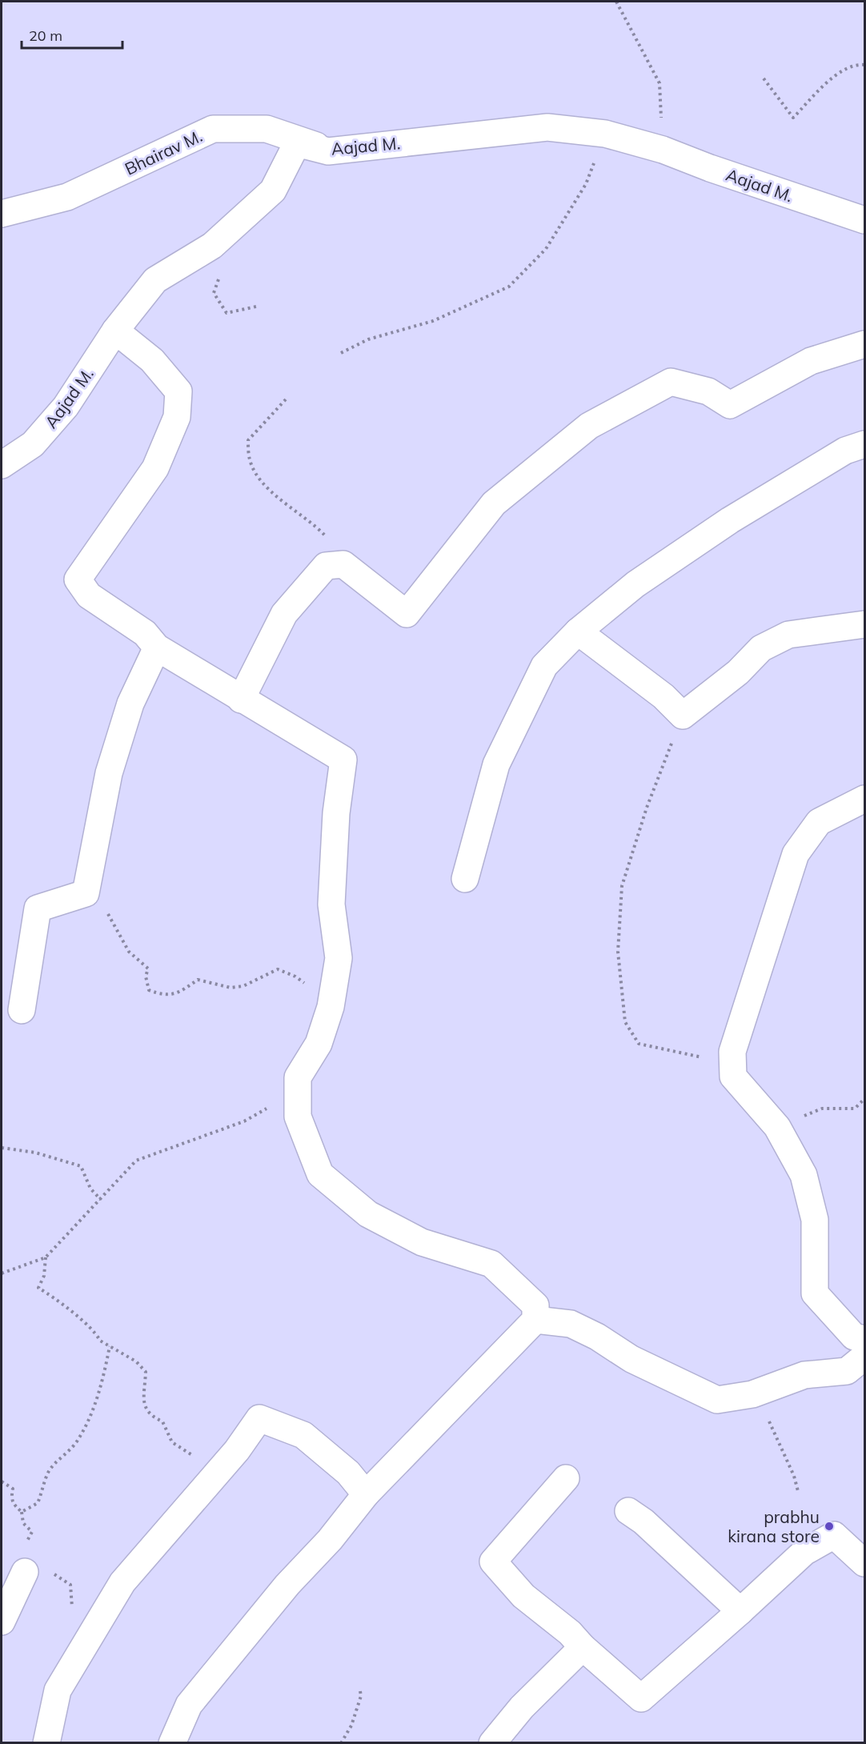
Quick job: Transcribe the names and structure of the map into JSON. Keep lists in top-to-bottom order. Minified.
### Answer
{"streets":{"street":["Aajad M.","Bhairav M."]},"crossings":[["Aajad M.","Bhairav M."]],"places":["prabhu kirana store"],"scale_bar":"20 m"}
